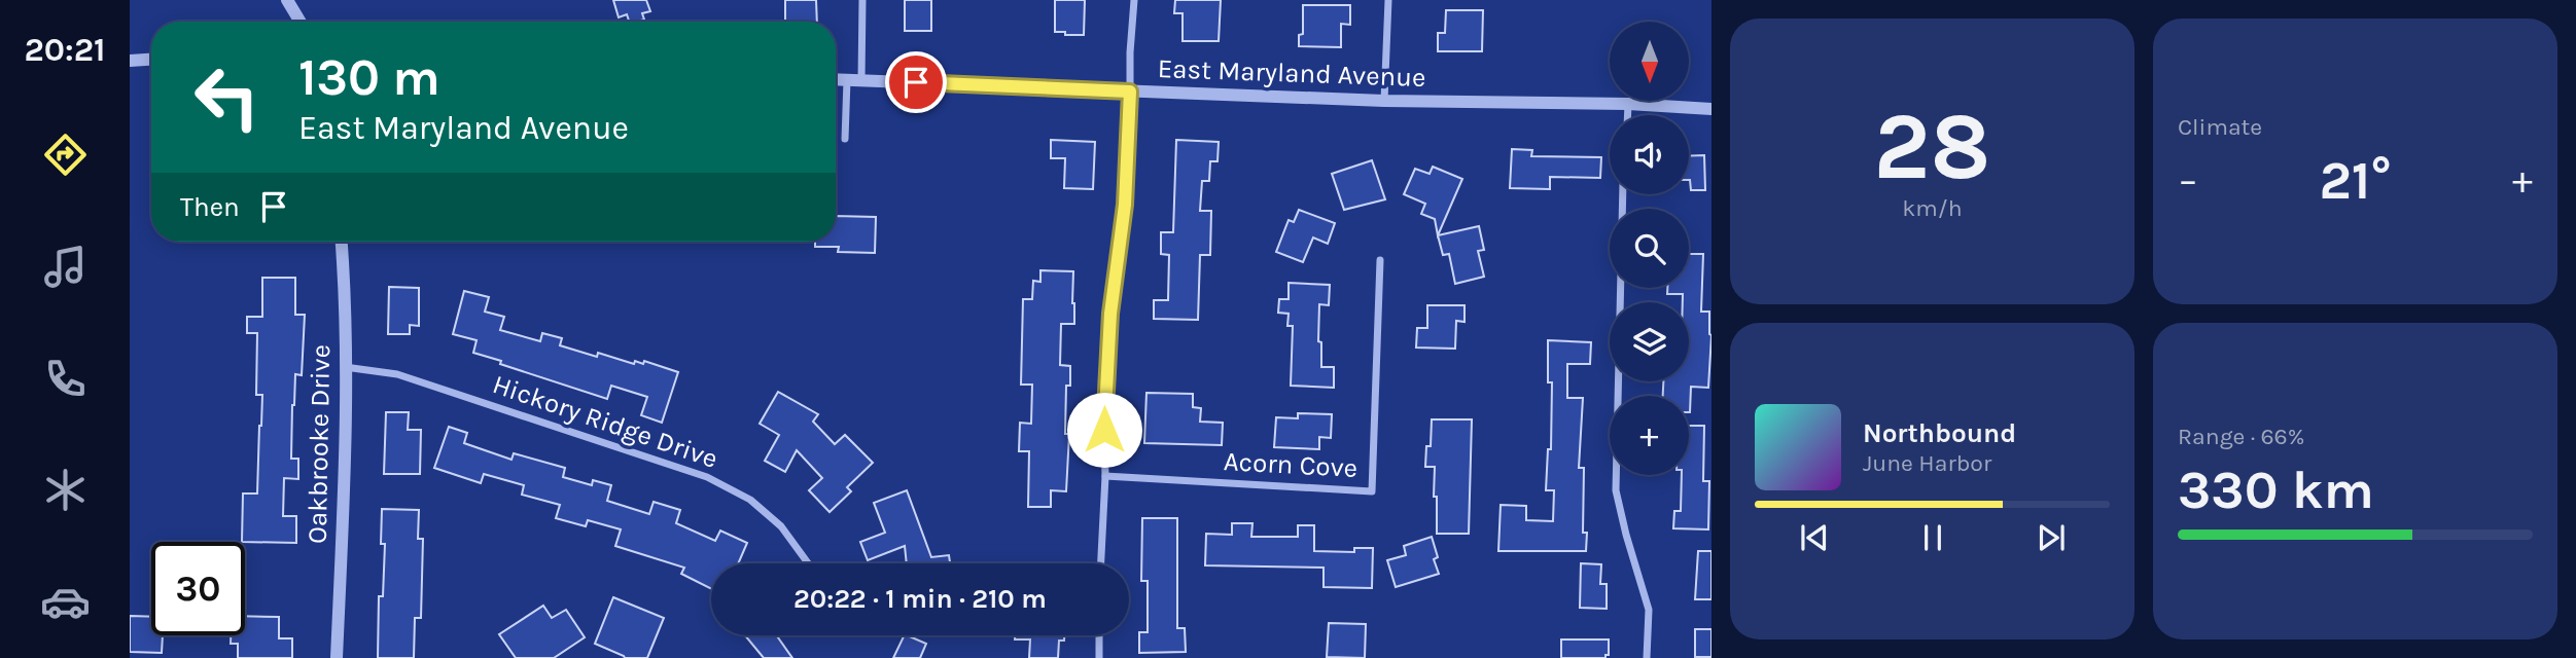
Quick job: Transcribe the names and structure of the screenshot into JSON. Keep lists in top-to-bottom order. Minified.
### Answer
{"streets":{"street":["East Maryland Avenue","Hickory Ridge Drive","Oakbrooke Drive","Acorn Cove"]},"crossings":[["Hickory Ridge Drive","Oakbrooke Drive"]],"north":"bottom","page":{"tabs":"20:21","tile":[["28","km/h"],"Climate",["Range · 66%","330 km"]],"map_buttons":"+","turn":["130 m","East Maryland Avenue"],"heat":["−","21°","+"],"then":"Then","song":["Northbound","June Harbor"],"limit":"30","trip":"20:22 · 1 min · 210 m"}}
